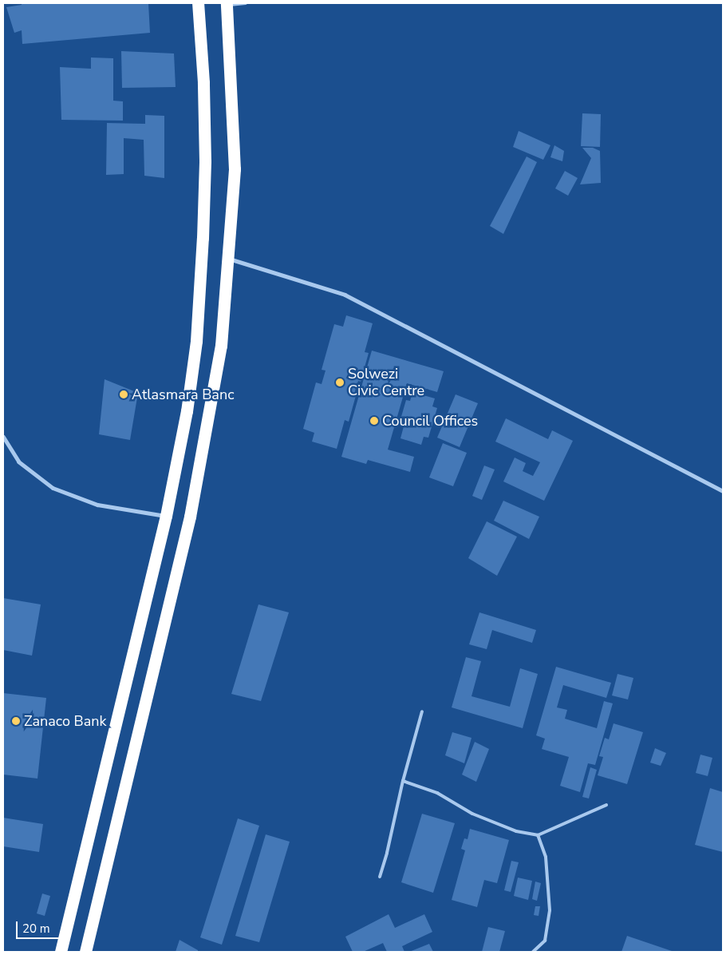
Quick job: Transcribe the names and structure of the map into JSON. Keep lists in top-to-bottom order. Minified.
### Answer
{"places":["Solwezi Civic Centre","Atlasmara Banc","Council Offices","Zanaco Bank"],"scale_bar":"20 m"}
